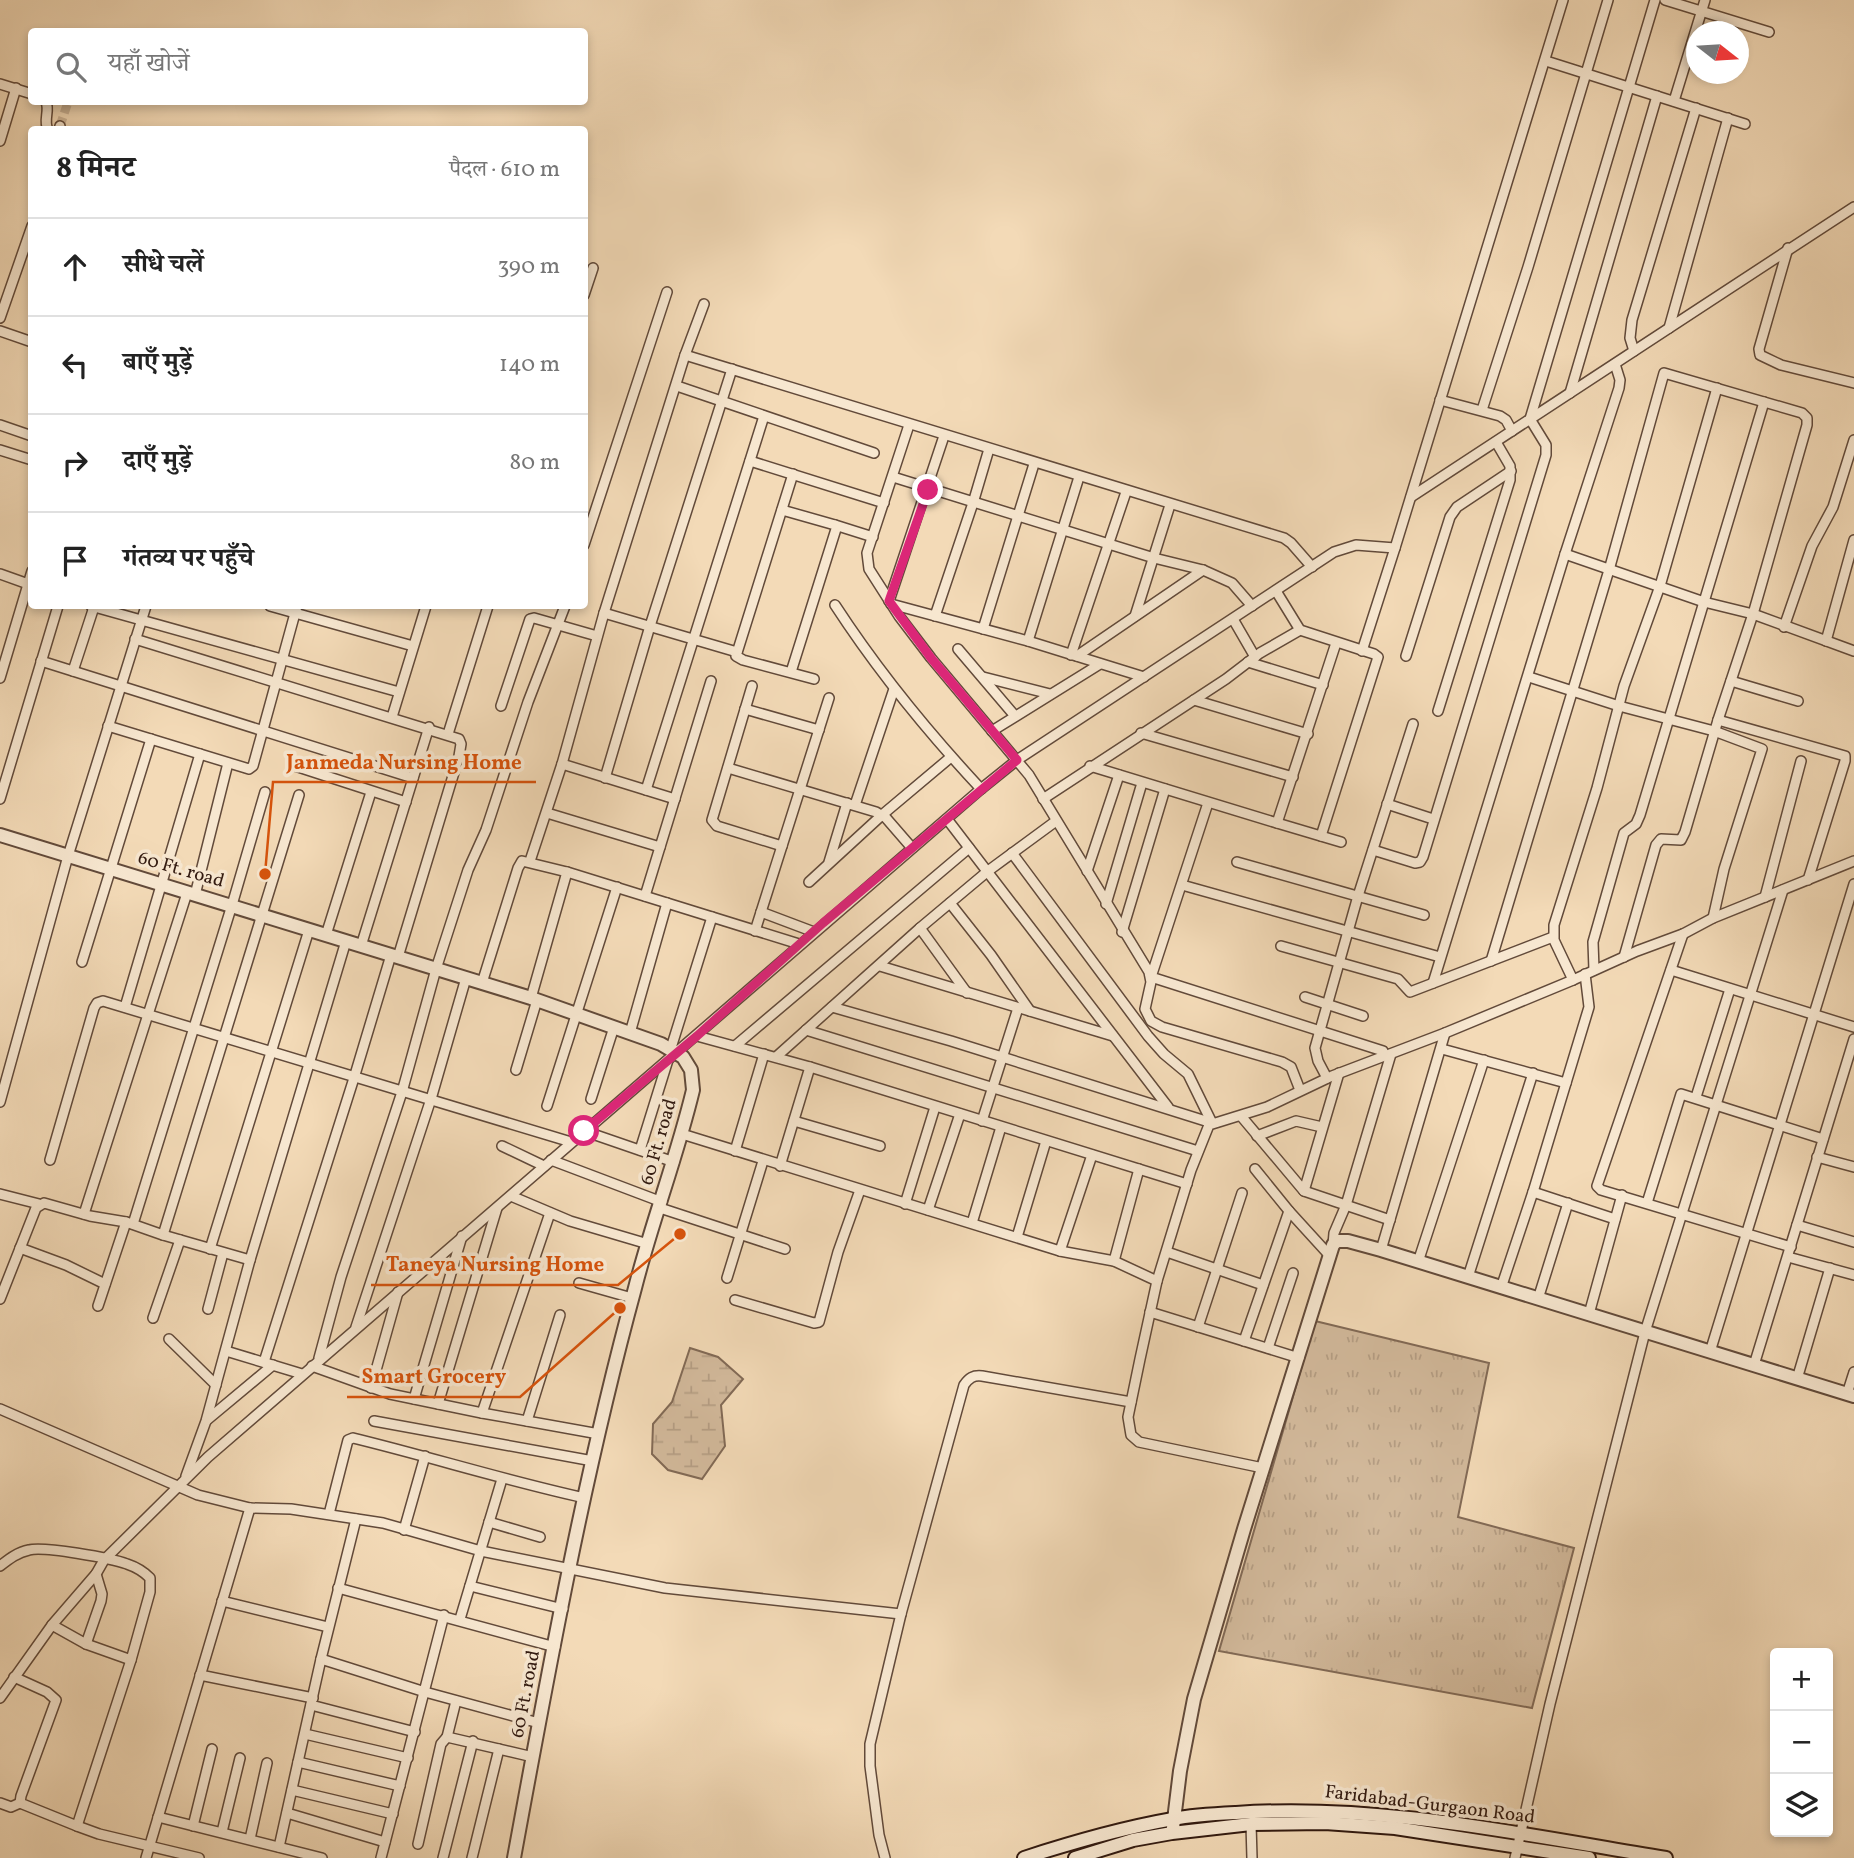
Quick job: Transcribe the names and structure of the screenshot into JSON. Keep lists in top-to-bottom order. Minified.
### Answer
{"streets":{"street":["60 Ft. road","Faridabad-Gurgaon Road"]},"places":["Janmeda Nursing Home","Taneya Nursing Home","Smart Grocery"],"north":"right","page":{"search":"यहाँ खोजें","heading":["8 मिनट","पैदल · 610 m"],"list":[["सीधे चलें","390 m"],["बाएँ मुड़ें","140 m"],["दाएँ मुड़ें","80 m"],"गंतव्य पर पहुँचे"],"map_buttons":["+","−"]}}
